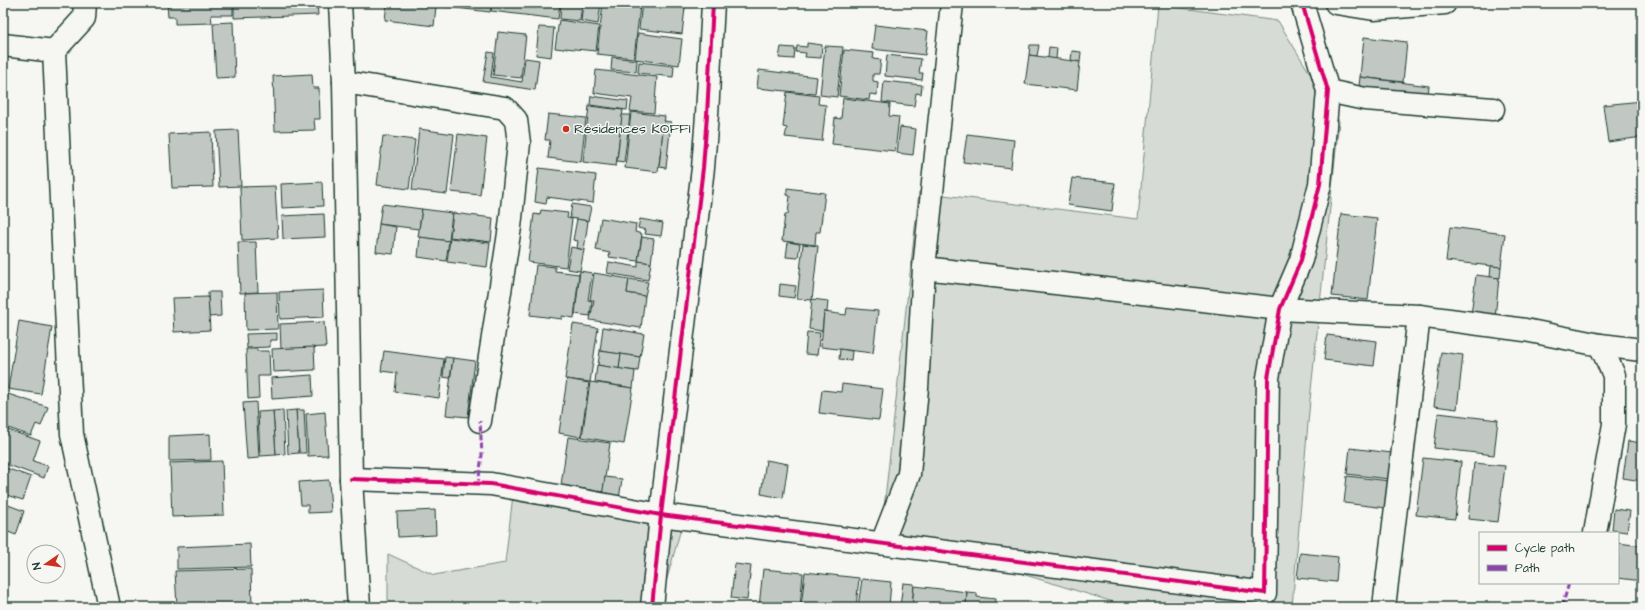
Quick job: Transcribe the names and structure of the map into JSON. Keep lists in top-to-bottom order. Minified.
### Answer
{"places":["Résidences KOFFI"],"legend":["Cycle path","Path"],"north":"left"}
